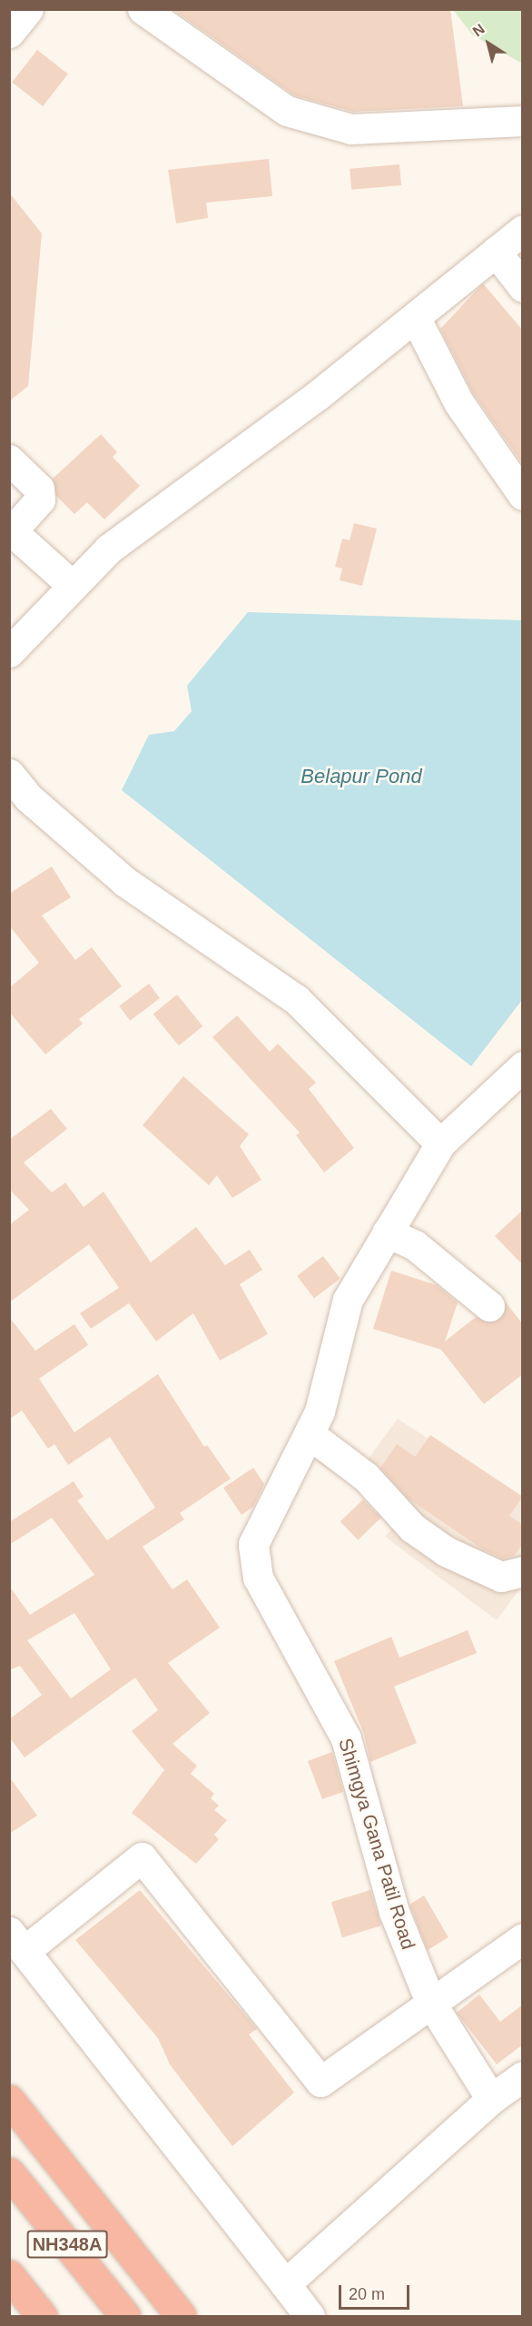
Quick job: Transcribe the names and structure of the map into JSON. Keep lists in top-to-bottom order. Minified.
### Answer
{"streets":{"highway":["NH348A"],"street":["Shimgya Gana Patil Road"]},"water":["Belapur Pond"],"scale_bar":"20 m","north":"top left"}
